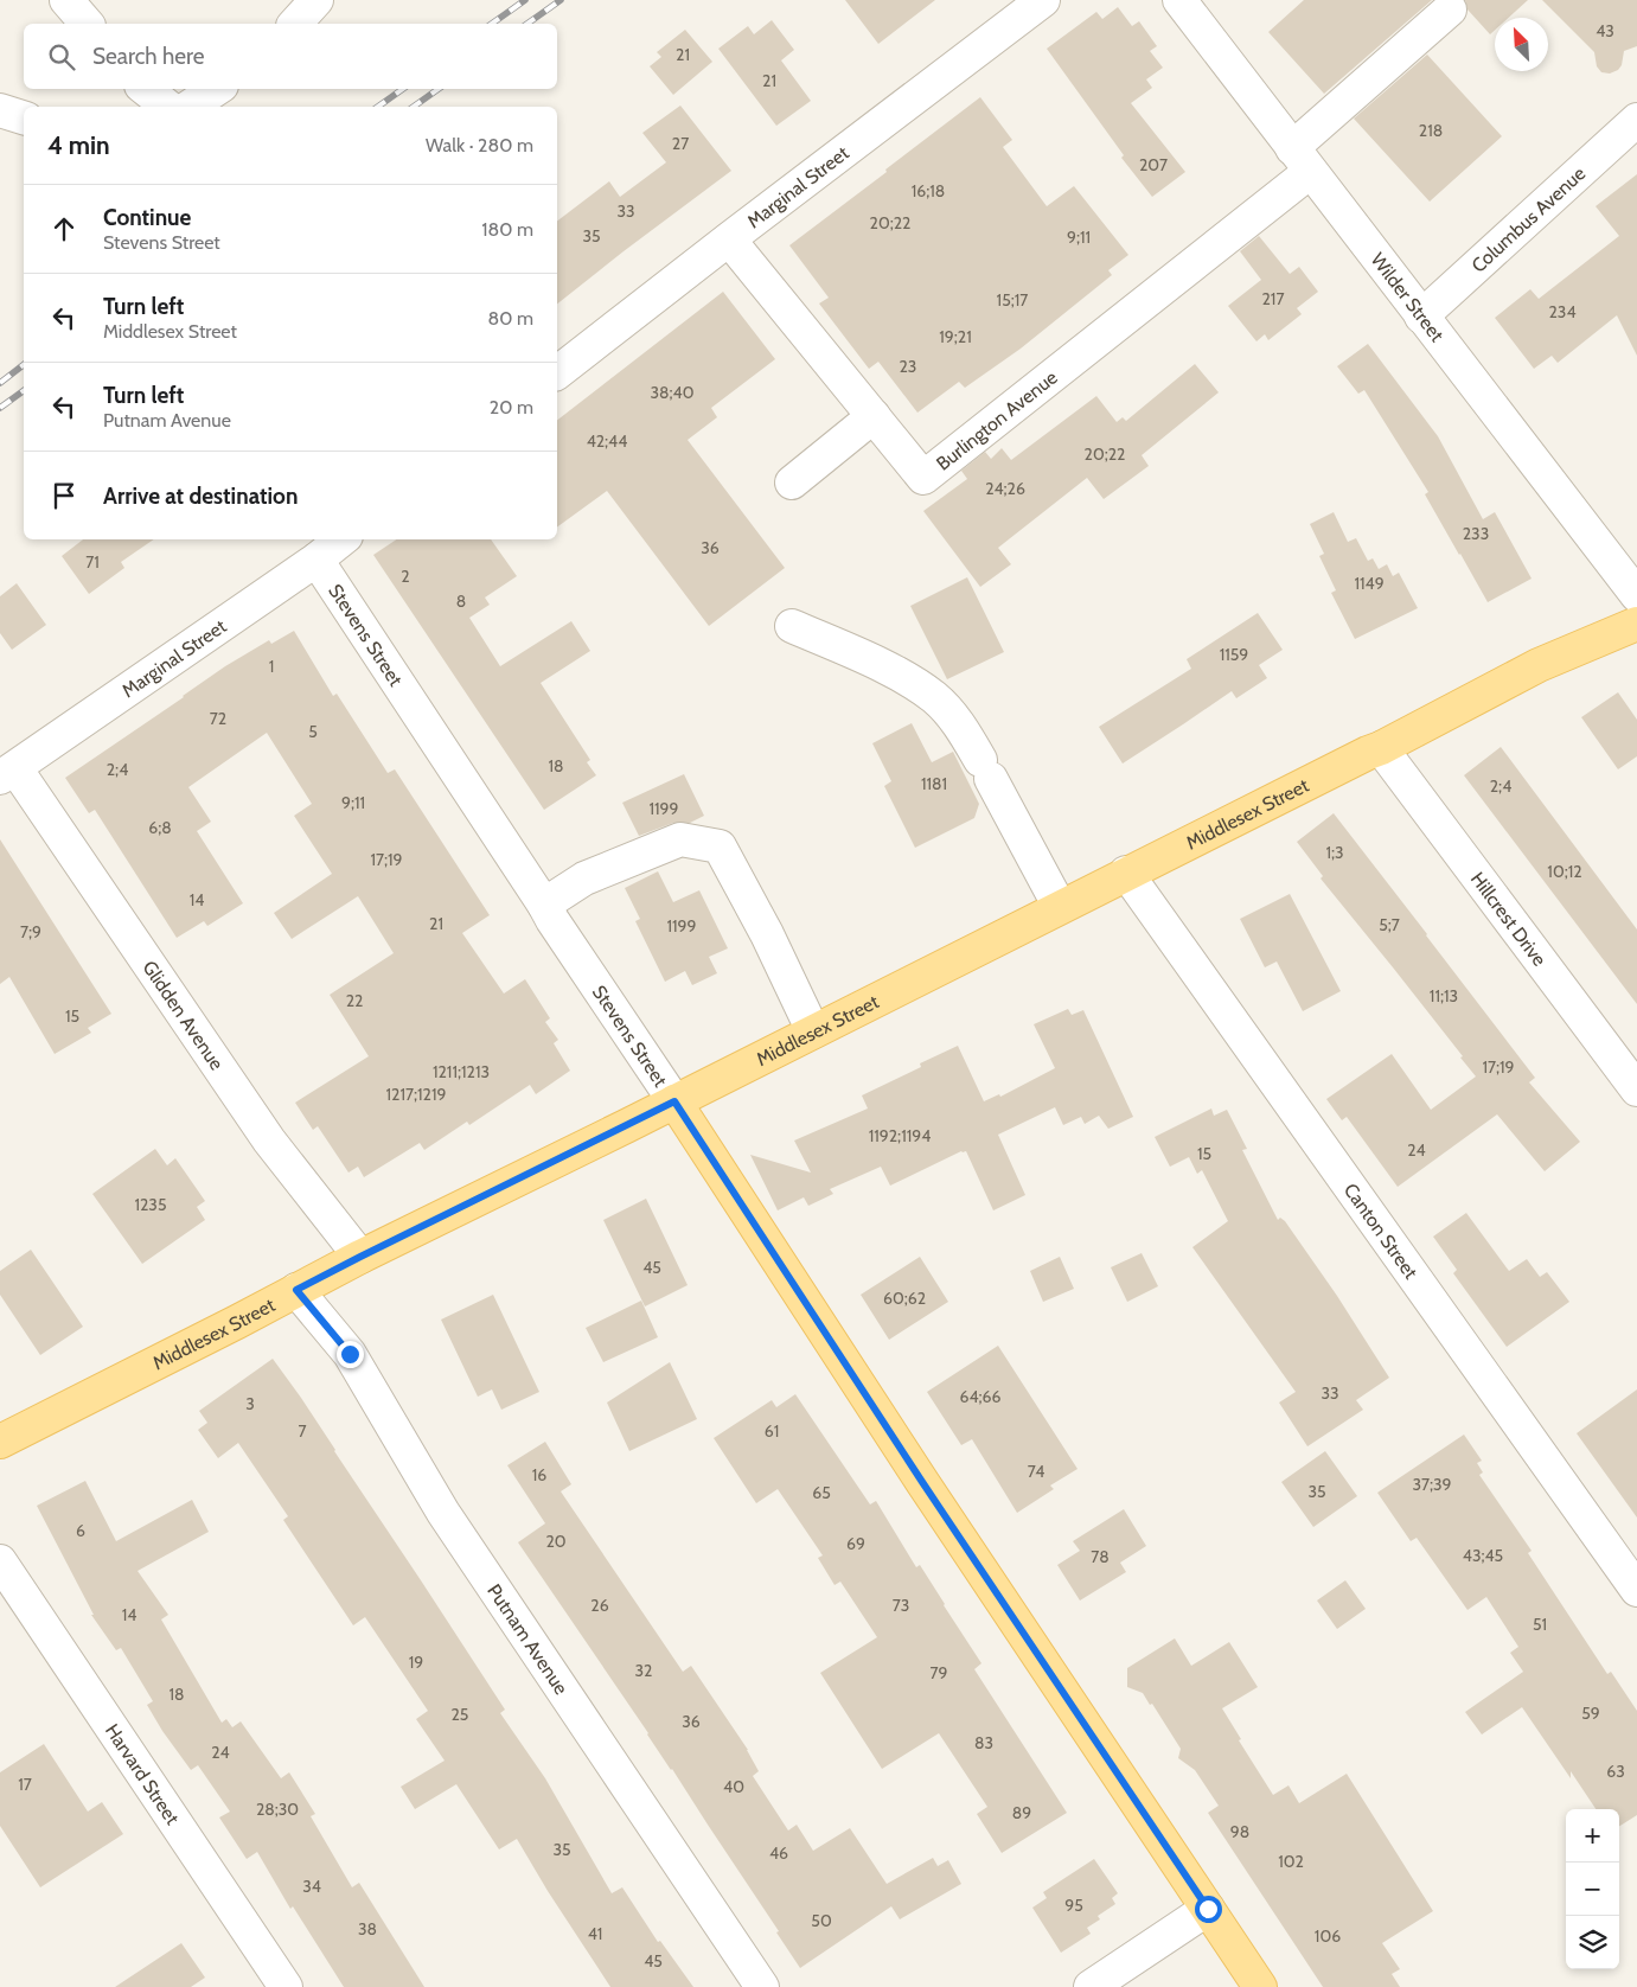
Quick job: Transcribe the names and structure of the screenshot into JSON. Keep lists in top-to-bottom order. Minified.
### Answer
{"streets":{"main road":["Stevens Street","Middlesex Street"],"street":["Marginal Street","Columbus Avenue","Wilder Street","Burlington Avenue","Hillcrest Drive","Glidden Avenue","Canton Street","Putnam Avenue","Harvard Street"]},"crossings":[["Marginal Street","Burlington Avenue"],["Marginal Street","Stevens Street"],["Marginal Street","Glidden Avenue"],["Columbus Avenue","Wilder Street"],["Wilder Street","Burlington Avenue"],["Stevens Street","Middlesex Street"],["Middlesex Street","Hillcrest Drive"],["Middlesex Street","Glidden Avenue"],["Middlesex Street","Canton Street"],["Middlesex Street","Putnam Avenue"]],"house_numbers":["43","21","21","218","27","207","16;18","33","20;22","35","9;11","217","15;17","234","19;21","23","38;40","42;44","20;22","24;26","233","36","71","2","1149","8","1159","1","72","5","18","2;4","1181","2;4","9;11","1199","6;8","1;3","17;19","10;12","14","21","5;7","1199","7;9","11;13","22","15","17;19","1211;1213","1217;1219","1192;1194","24","15","1235","45","60;62","33","64;66","3","7","61","74","16","37;39","35","65","6","20","69","43;45","78","26","73","14","51","19","32","79","18","59","25","36","83","24","63","17","40","28;30","89","98","35","46","102","34","95","50","38","41","106","45"],"north":"top left","page":{"search":"Search here","heading":["4 min","Walk · 280 m"],"list":[["Continue","Stevens Street","180 m"],["Turn left","Middlesex Street","80 m"],["Turn left","Putnam Avenue","20 m"],"Arrive at destination"],"map_buttons":["+","−"]}}
